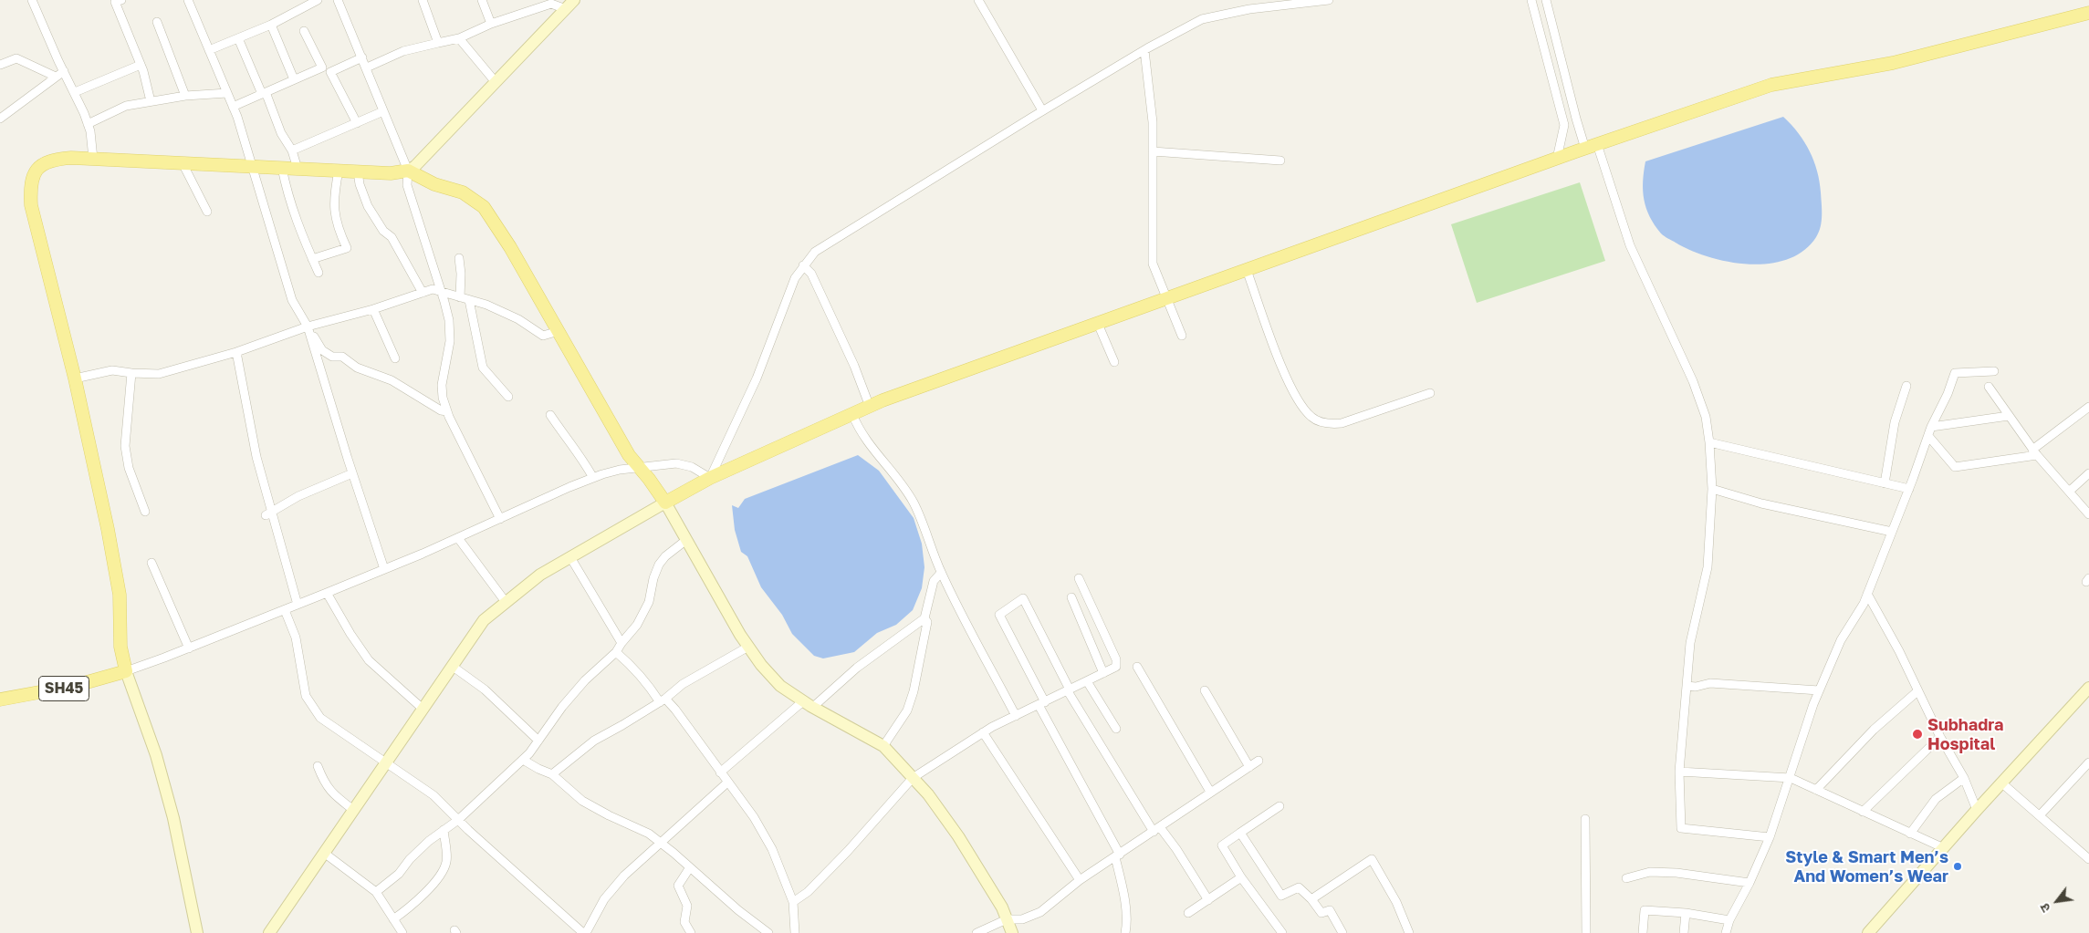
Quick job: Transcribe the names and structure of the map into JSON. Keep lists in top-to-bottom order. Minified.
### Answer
{"streets":{"main road":["SH45"]},"places":["Subhadra Hospital","Style & Smart Men’s And Women’s Wear"],"north":"bottom left"}
